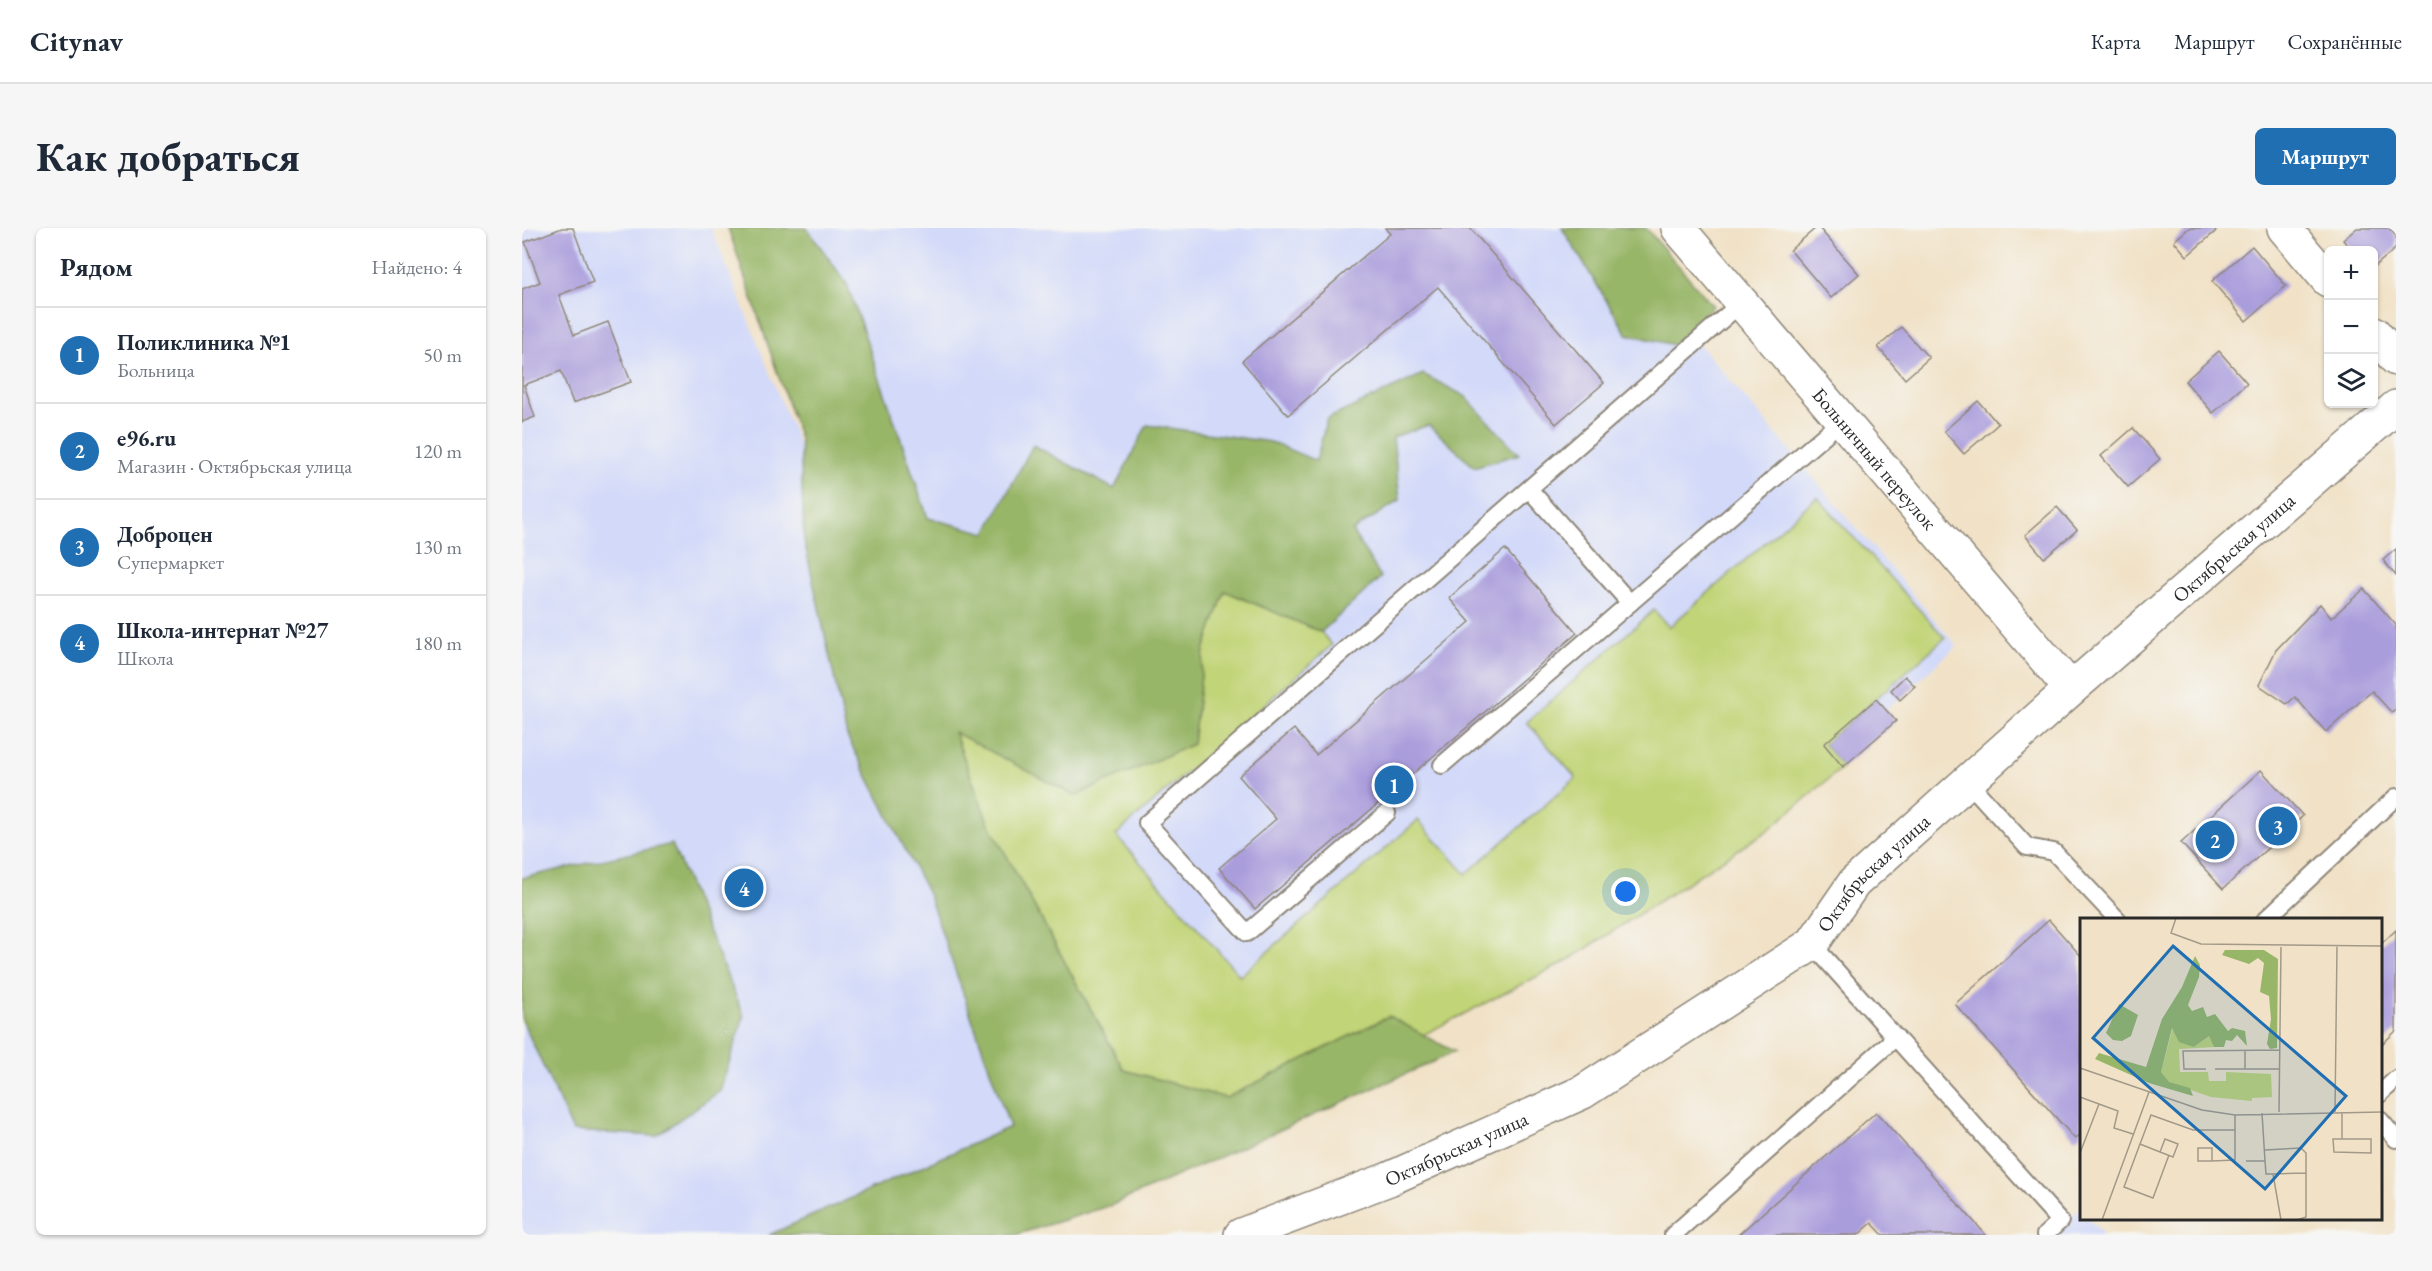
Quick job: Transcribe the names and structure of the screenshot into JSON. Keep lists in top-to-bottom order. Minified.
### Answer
{"streets":{"main road":["Больничный переулок","Октябрьская улица"]},"crossings":[["Больничный переулок","Октябрьская улица"]],"page":{"header":"Citynav","nav":["Карта","Маршрут","Сохранённые"],"buttons":"Маршрут","title":"Как добраться","heading":["Рядом","Найдено: 4"],"map_buttons":["+","−"],"list":[{"mark":"1","name":"Поликлиника №1","note":"Больница","value":"50 m"},{"mark":"2","name":"e96.ru","note":"Магазин · Октябрьская улица","value":"120 m"},{"mark":"3","name":"Доброцен","note":"Супермаркет","value":"130 m"},{"mark":"4","name":"Школа-интернат №27","note":"Школа","value":"180 m"}],"pins":["1","3","2","4"]}}
